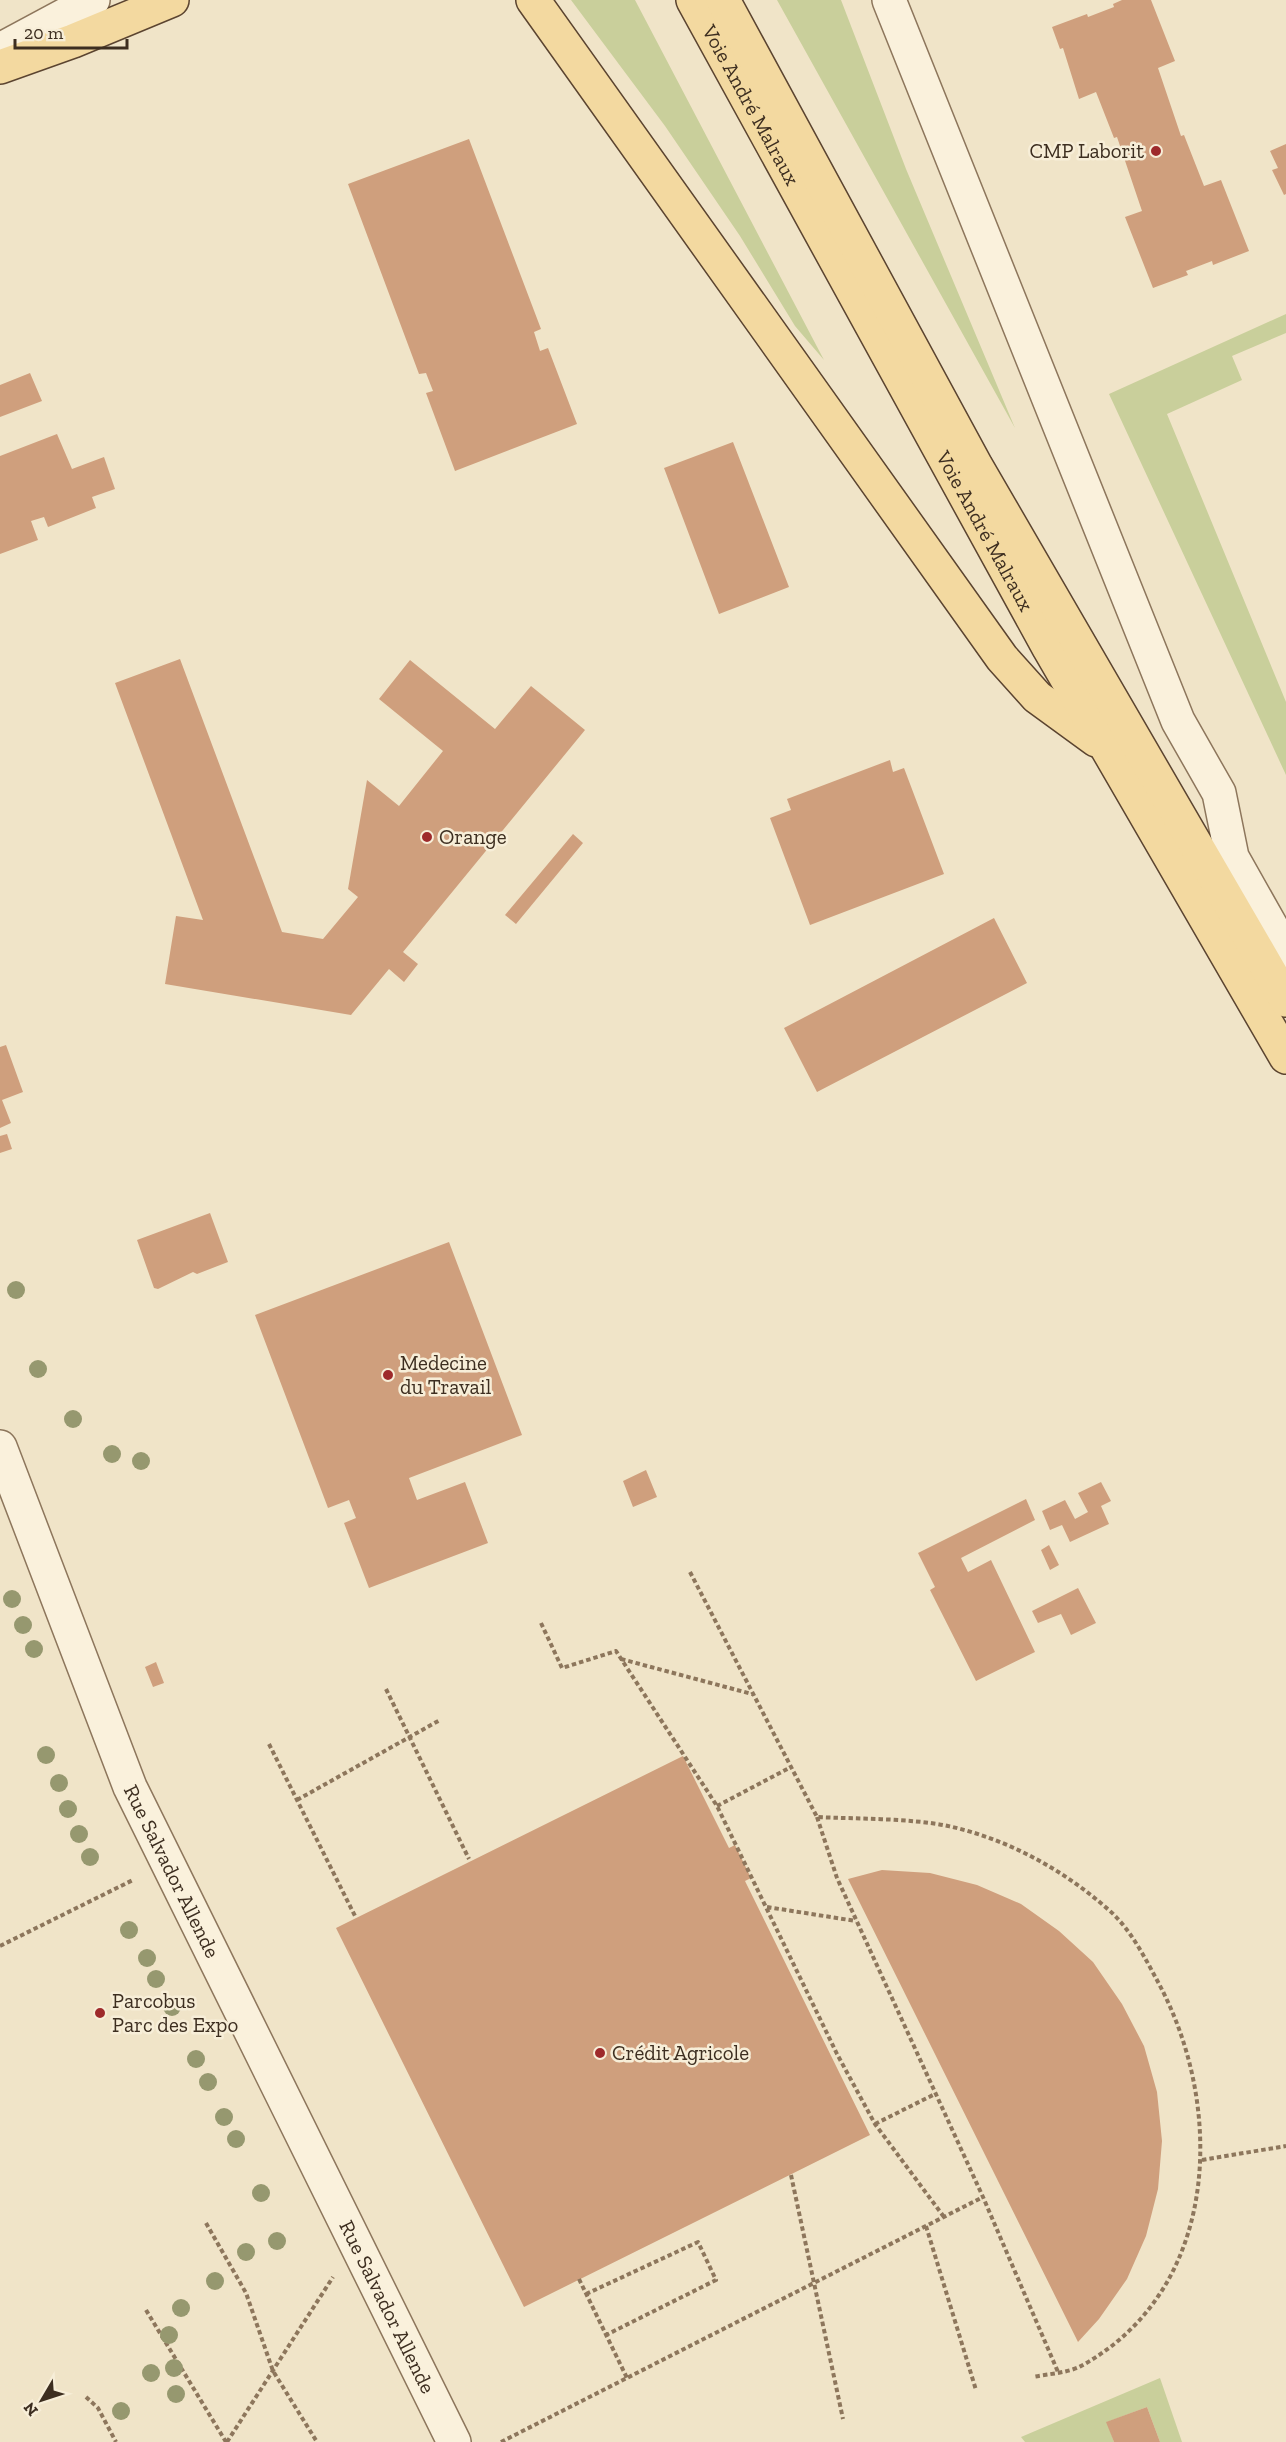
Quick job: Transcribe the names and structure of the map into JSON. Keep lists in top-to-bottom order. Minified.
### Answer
{"streets":{"main road":["Voie André Malraux"],"street":["Rue Salvador Allende"]},"places":["CMP Laborit","Orange","Medecine du Travail","Parcobus Parc des Expo","Crédit Agricole"],"scale_bar":"20 m","north":"bottom left"}
